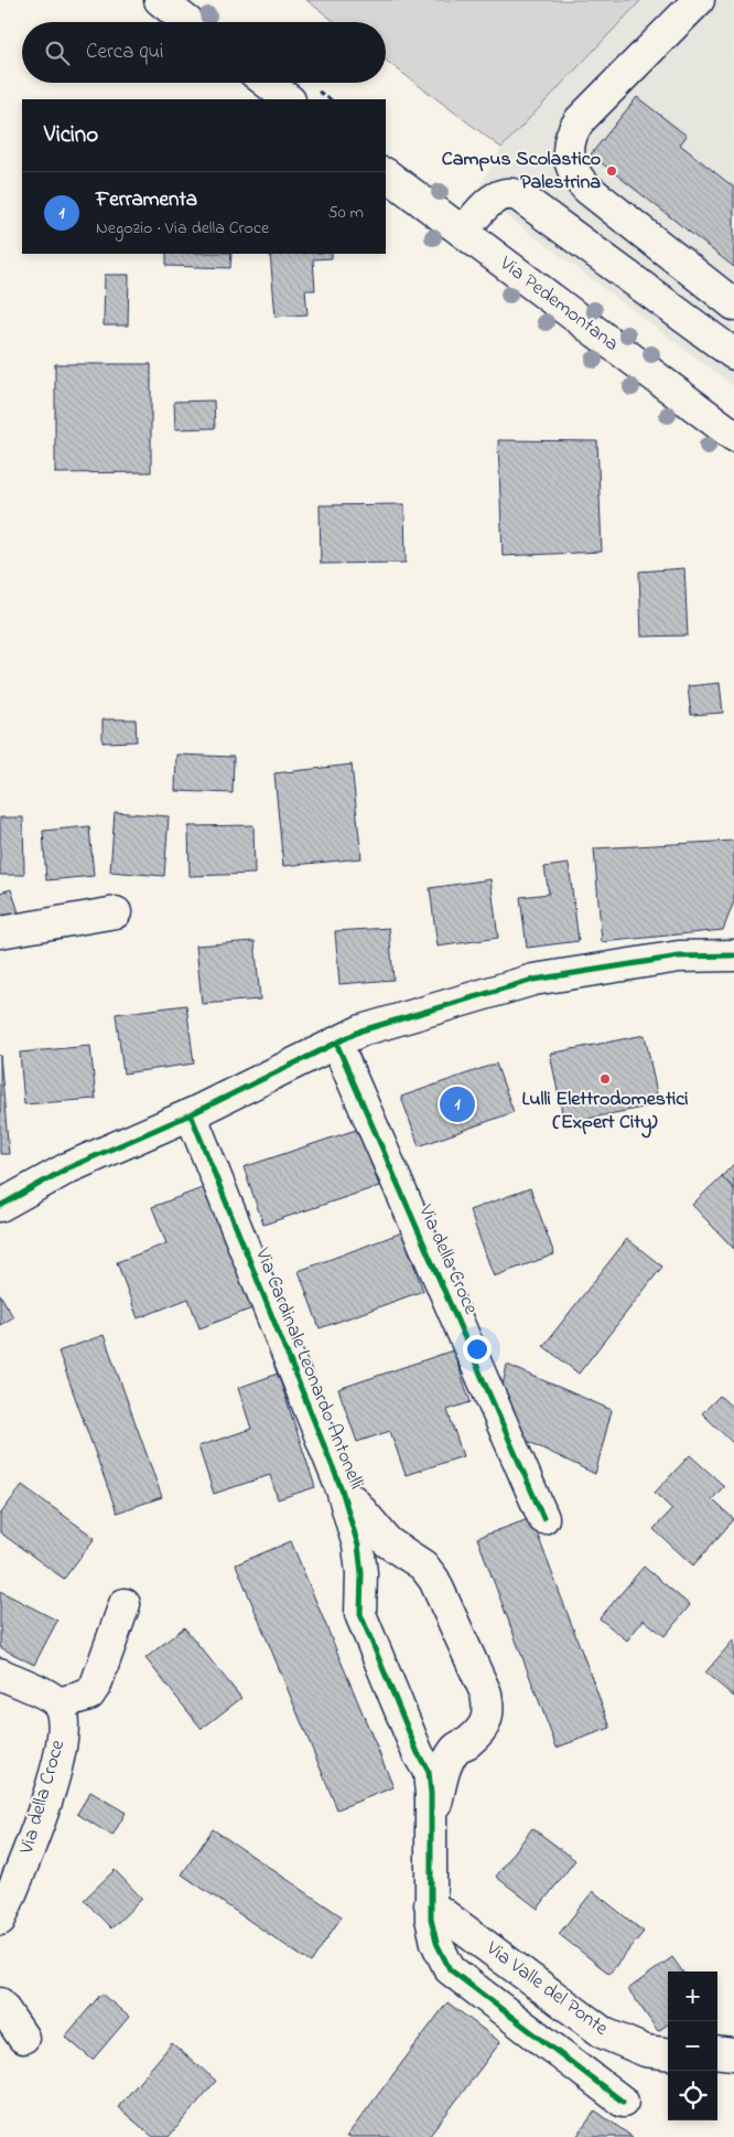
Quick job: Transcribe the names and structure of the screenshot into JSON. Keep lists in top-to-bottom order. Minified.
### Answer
{"streets":{"street":["Via Pedemontana","Via della Croce","Via Cardinale Leonardo Antonelli","Via Valle del Ponte"]},"crossings":[["Via Cardinale Leonardo Antonelli","Via Valle del Ponte"]],"places":["Campus Scolastico Palestrina","Lulli Elettrodomestici (Expert City)"],"page":{"search":"Cerca qui","heading":"Vicino","list":[{"mark":"1","name":"Ferramenta","note":"Negozio · Via della Croce","value":"50 m"}],"pins":"1","map_buttons":["+","−"]}}
